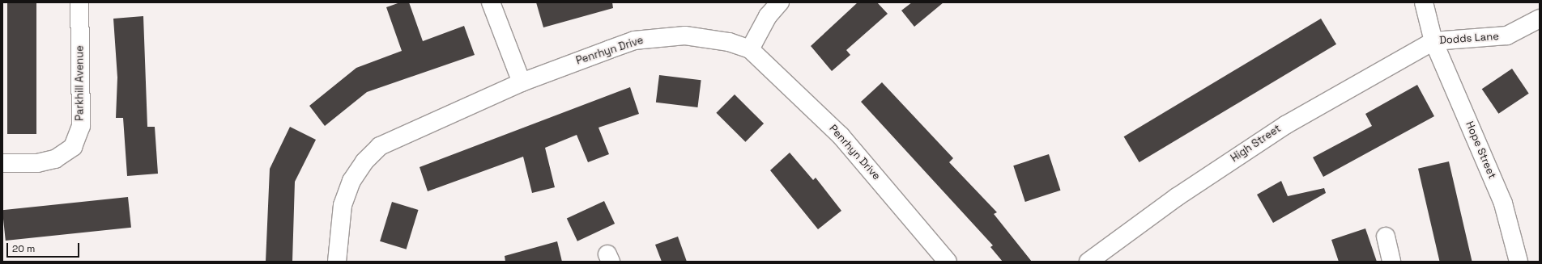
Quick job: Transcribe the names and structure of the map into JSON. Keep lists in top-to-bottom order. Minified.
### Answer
{"streets":{"street":["Dodds Lane","Penrhyn Drive","Parkhill Avenue","High Street","Hope Street"]},"crossings":[["Dodds Lane","High Street"],["Dodds Lane","Hope Street"],["High Street","Hope Street"]],"scale_bar":"20 m"}
